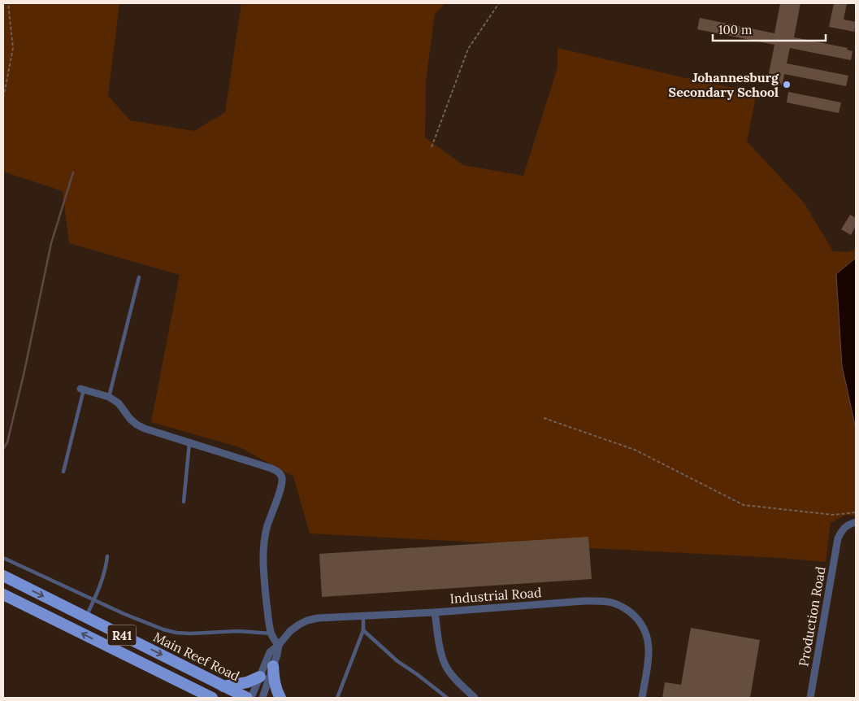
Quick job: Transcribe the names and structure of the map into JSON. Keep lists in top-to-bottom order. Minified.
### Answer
{"streets":{"main road":["R41","Main Reef Road"],"street":["Industrial Road","Production Road"]},"places":["Johannesburg Secondary School"],"scale_bar":"100 m"}
